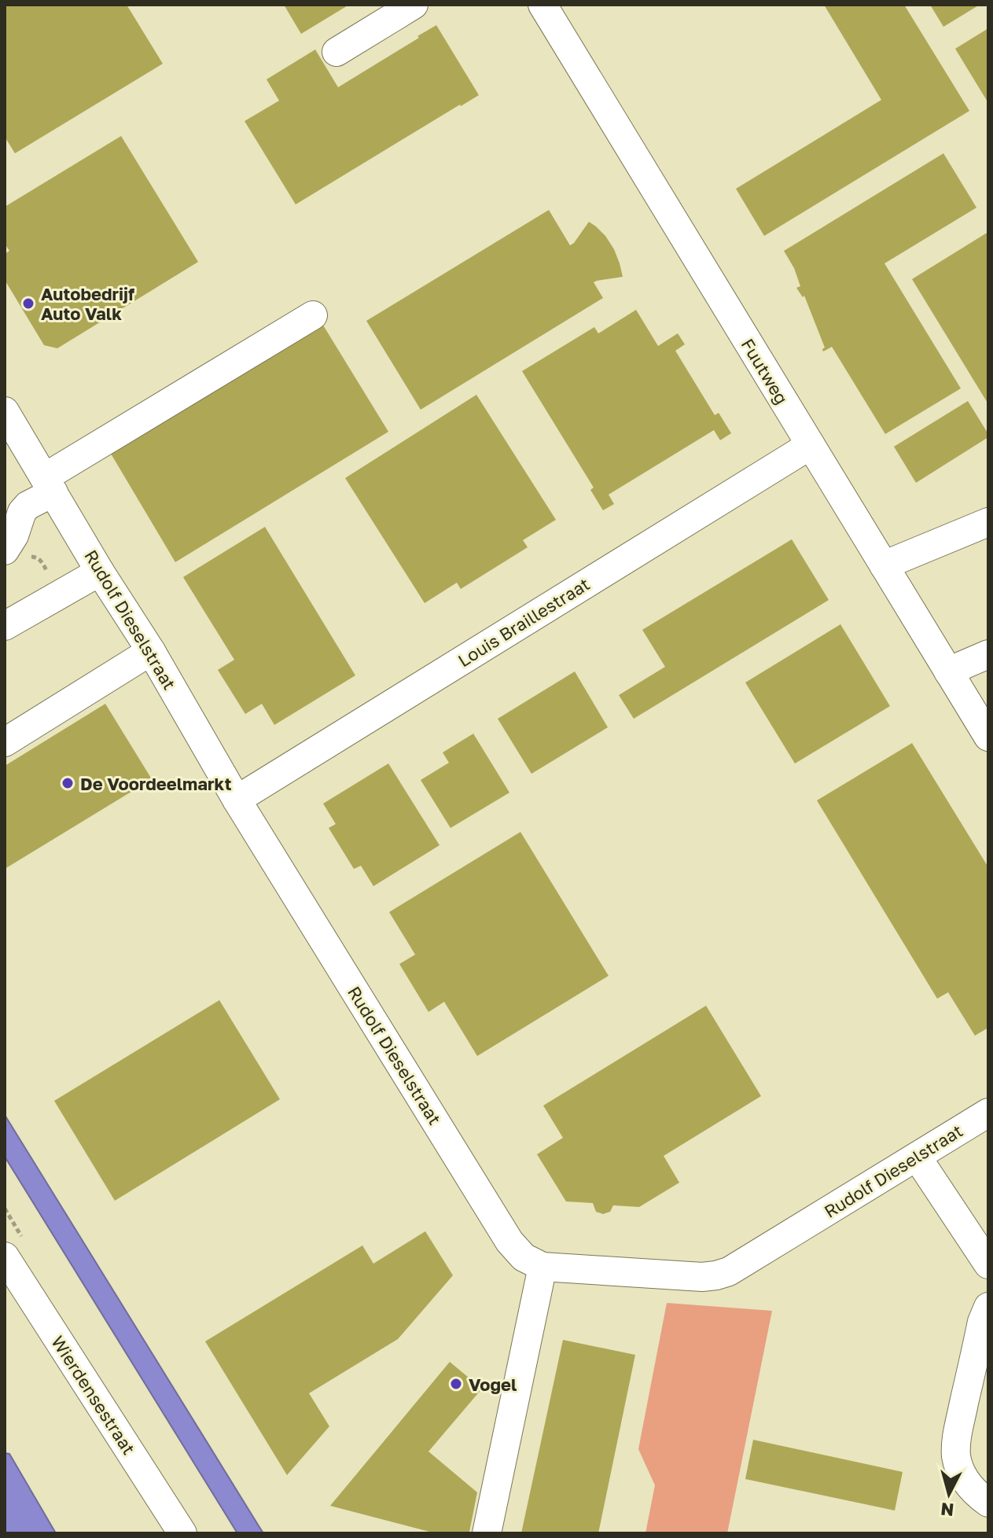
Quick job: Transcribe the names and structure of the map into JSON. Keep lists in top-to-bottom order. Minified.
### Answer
{"streets":{"street":["Fuutweg","Rudolf Dieselstraat","Louis Braillestraat","Wierdensestraat"]},"crossings":[["Fuutweg","Louis Braillestraat"],["Rudolf Dieselstraat","Louis Braillestraat"]],"places":["Autobedrijf Auto Valk","De Voordeelmarkt","Vogel"],"north":"bottom"}
